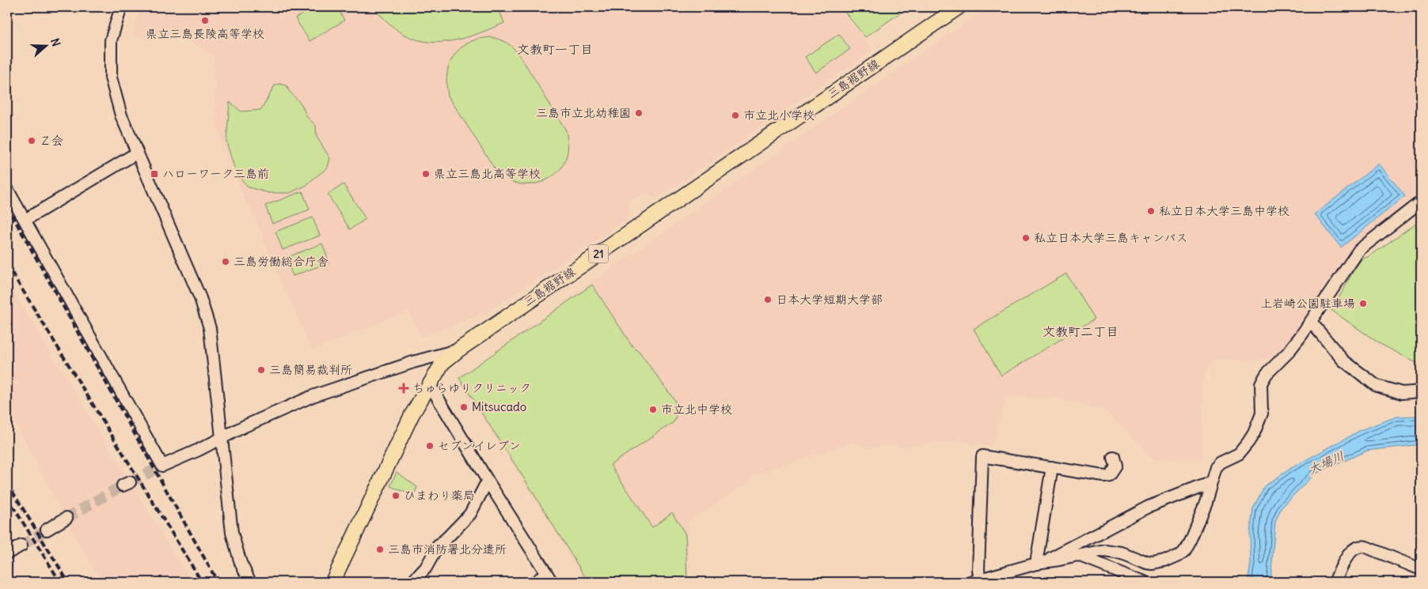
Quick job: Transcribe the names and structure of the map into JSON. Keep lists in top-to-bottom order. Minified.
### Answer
{"streets":{"main road":["三島裾野線","21"]},"districts":["文教町一丁目","文教町二丁目"],"water":["大場川"],"places":{"other":["県立三島長陵高等学校","三島市立北幼稚園","市立北小学校","Ｚ会","県立三島北高等学校","私立日本大学三島中学校","私立日本大学三島キャンパス","三島労働総合庁舎","日本大学短期大学部","上岩崎公園駐車場","三島簡易裁判所","Mitsucado","市立北中学校","セブンイレブン","ひまわり薬局","三島市消防署北分遣所"],"transit":["ハローワーク三島前"],"health":["ちゅらゆりクリニック"]},"north":"right"}
